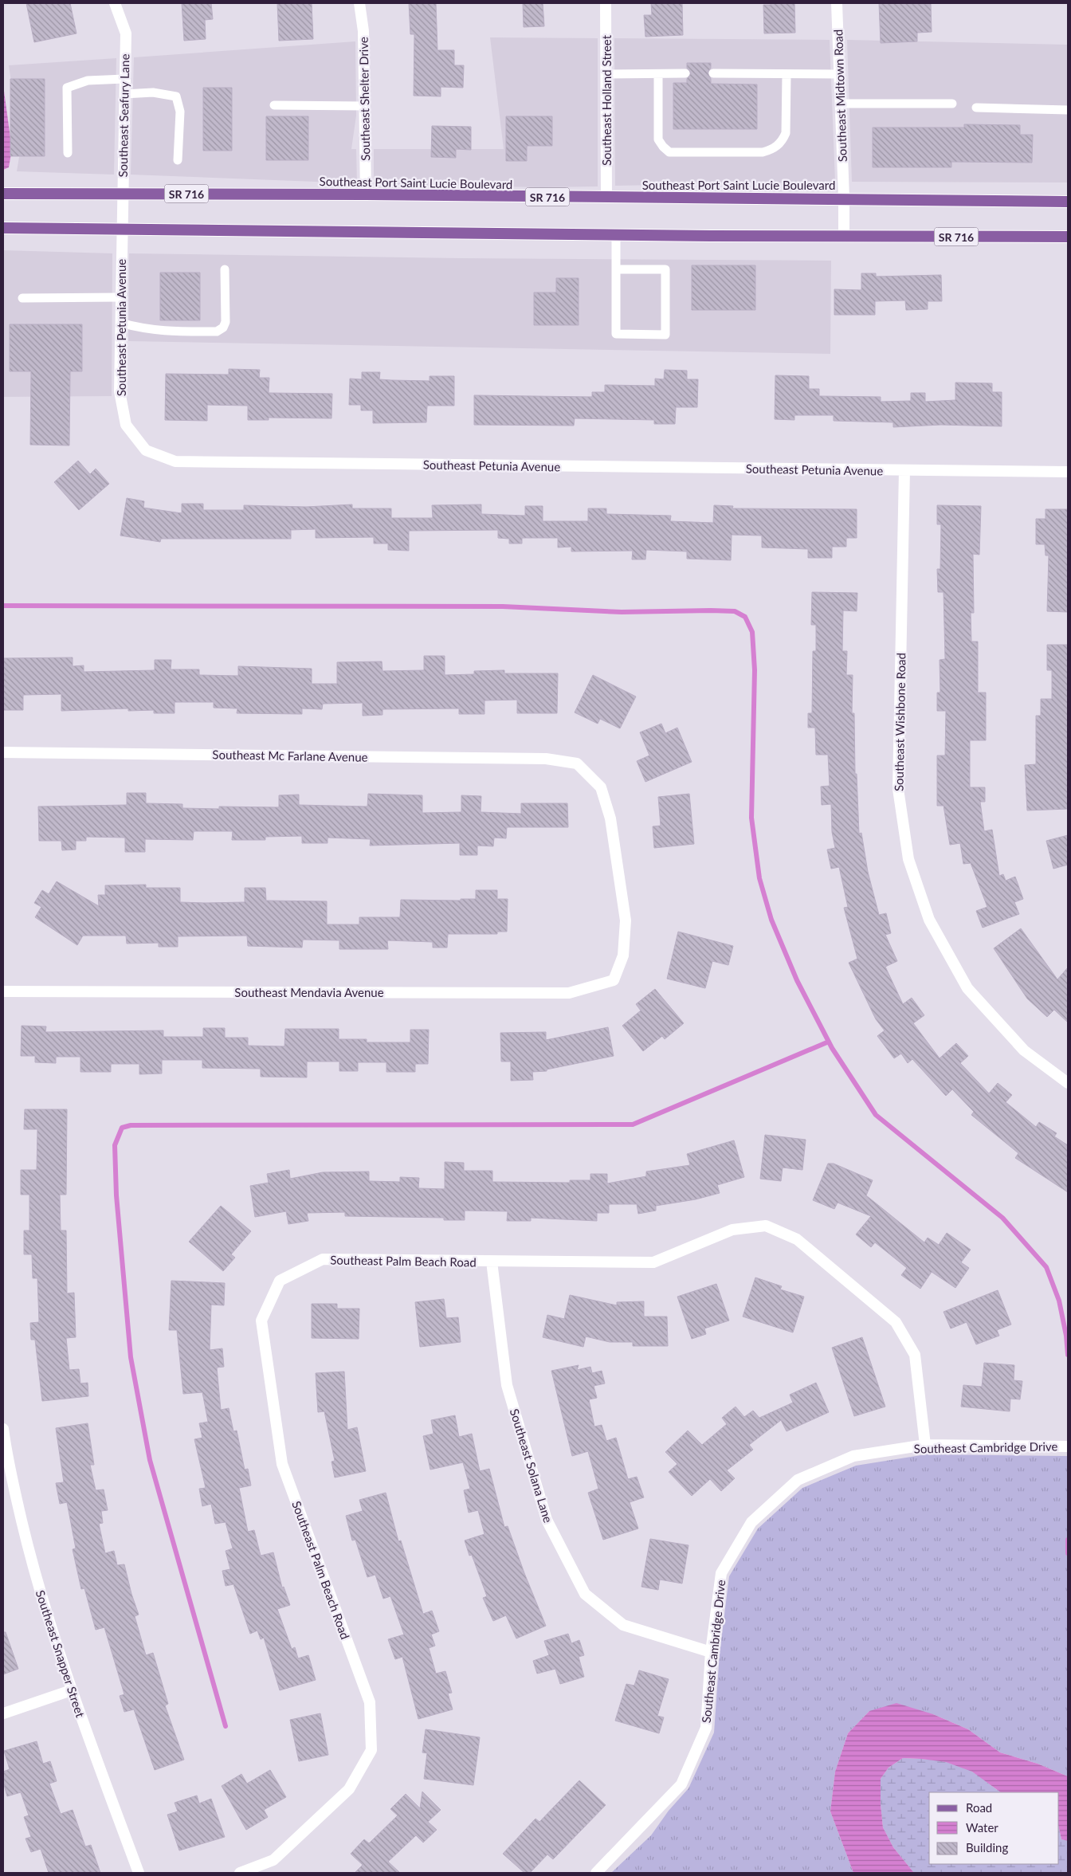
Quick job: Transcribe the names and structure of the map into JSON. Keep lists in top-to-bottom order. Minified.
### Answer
{"streets":{"main road":["Southeast Port Saint Lucie Boulevard","SR 716"],"street":["Southeast Midtown Road","Southeast Shelter Drive","Southeast Holland Street","Southeast Seafury Lane","Southeast Petunia Avenue","Southeast Wishbone Road","Southeast Mc Farlane Avenue","Southeast Mendavia Avenue","Southeast Palm Beach Road","Southeast Cambridge Drive","Southeast Solana Lane","Southeast Snapper Street"]},"crossings":[["Southeast Midtown Road","Southeast Port Saint Lucie Boulevard"],["Southeast Midtown Road","SR 716"],["Southeast Shelter Drive","Southeast Port Saint Lucie Boulevard"],["Southeast Holland Street","Southeast Port Saint Lucie Boulevard"],["Southeast Seafury Lane","Southeast Port Saint Lucie Boulevard"],["Southeast Seafury Lane","SR 716"],["Southeast Seafury Lane","Southeast Petunia Avenue"],["SR 716","Southeast Petunia Avenue"],["Southeast Petunia Avenue","Southeast Wishbone Road"],["Southeast Mc Farlane Avenue","Southeast Mendavia Avenue"],["Southeast Palm Beach Road","Southeast Cambridge Drive"],["Southeast Palm Beach Road","Southeast Solana Lane"],["Southeast Cambridge Drive","Southeast Solana Lane"]],"legend":["Road","Water","Building"]}
